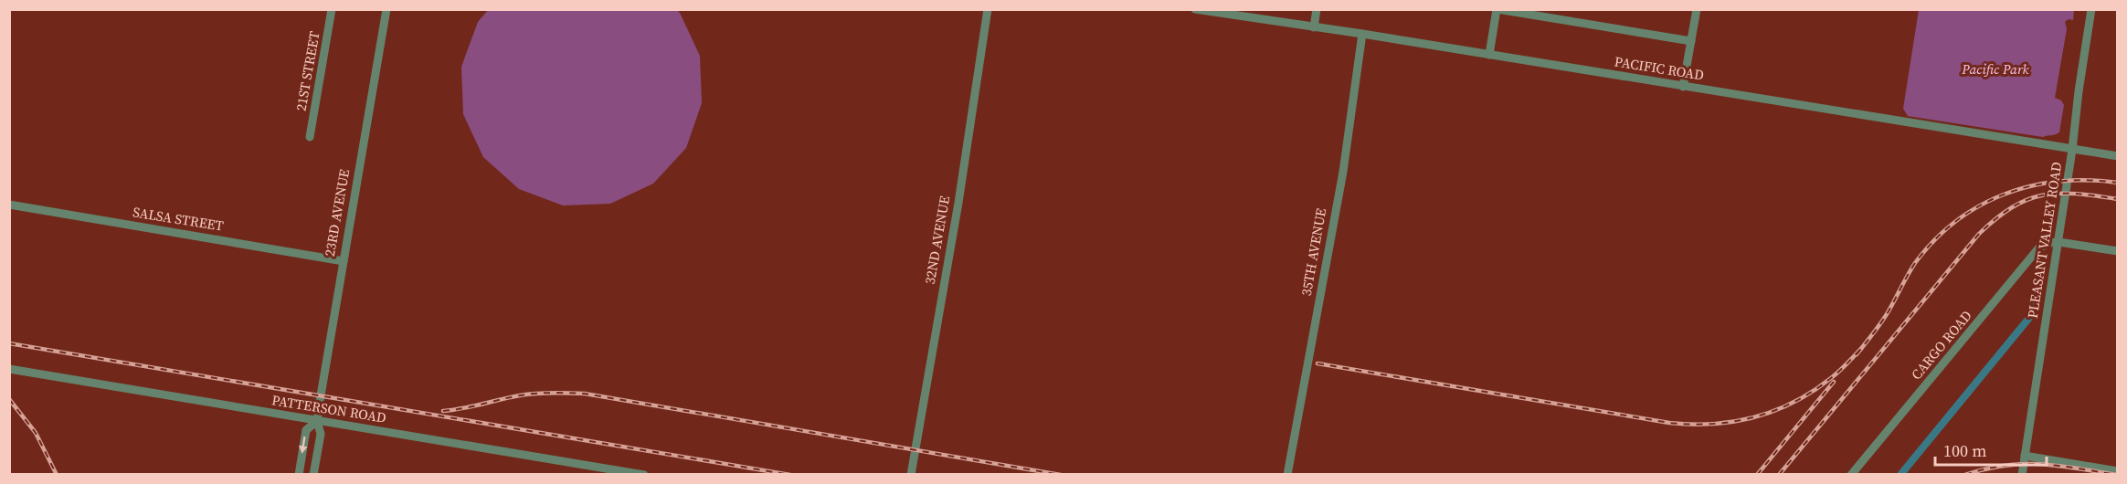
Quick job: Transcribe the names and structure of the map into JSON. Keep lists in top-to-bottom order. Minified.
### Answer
{"streets":{"street":["PACIFIC ROAD","21ST STREET","23RD AVENUE","SALSA STREET","32ND AVENUE","PLEASANT VALLEY ROAD","35TH AVENUE","CARGO ROAD","PATTERSON ROAD"]},"crossings":[["PACIFIC ROAD","PLEASANT VALLEY ROAD"],["PACIFIC ROAD","35TH AVENUE"],["23RD AVENUE","SALSA STREET"],["23RD AVENUE","PATTERSON ROAD"],["PLEASANT VALLEY ROAD","CARGO ROAD"]],"parks":["Pacific Park"],"scale_bar":"100 m"}
